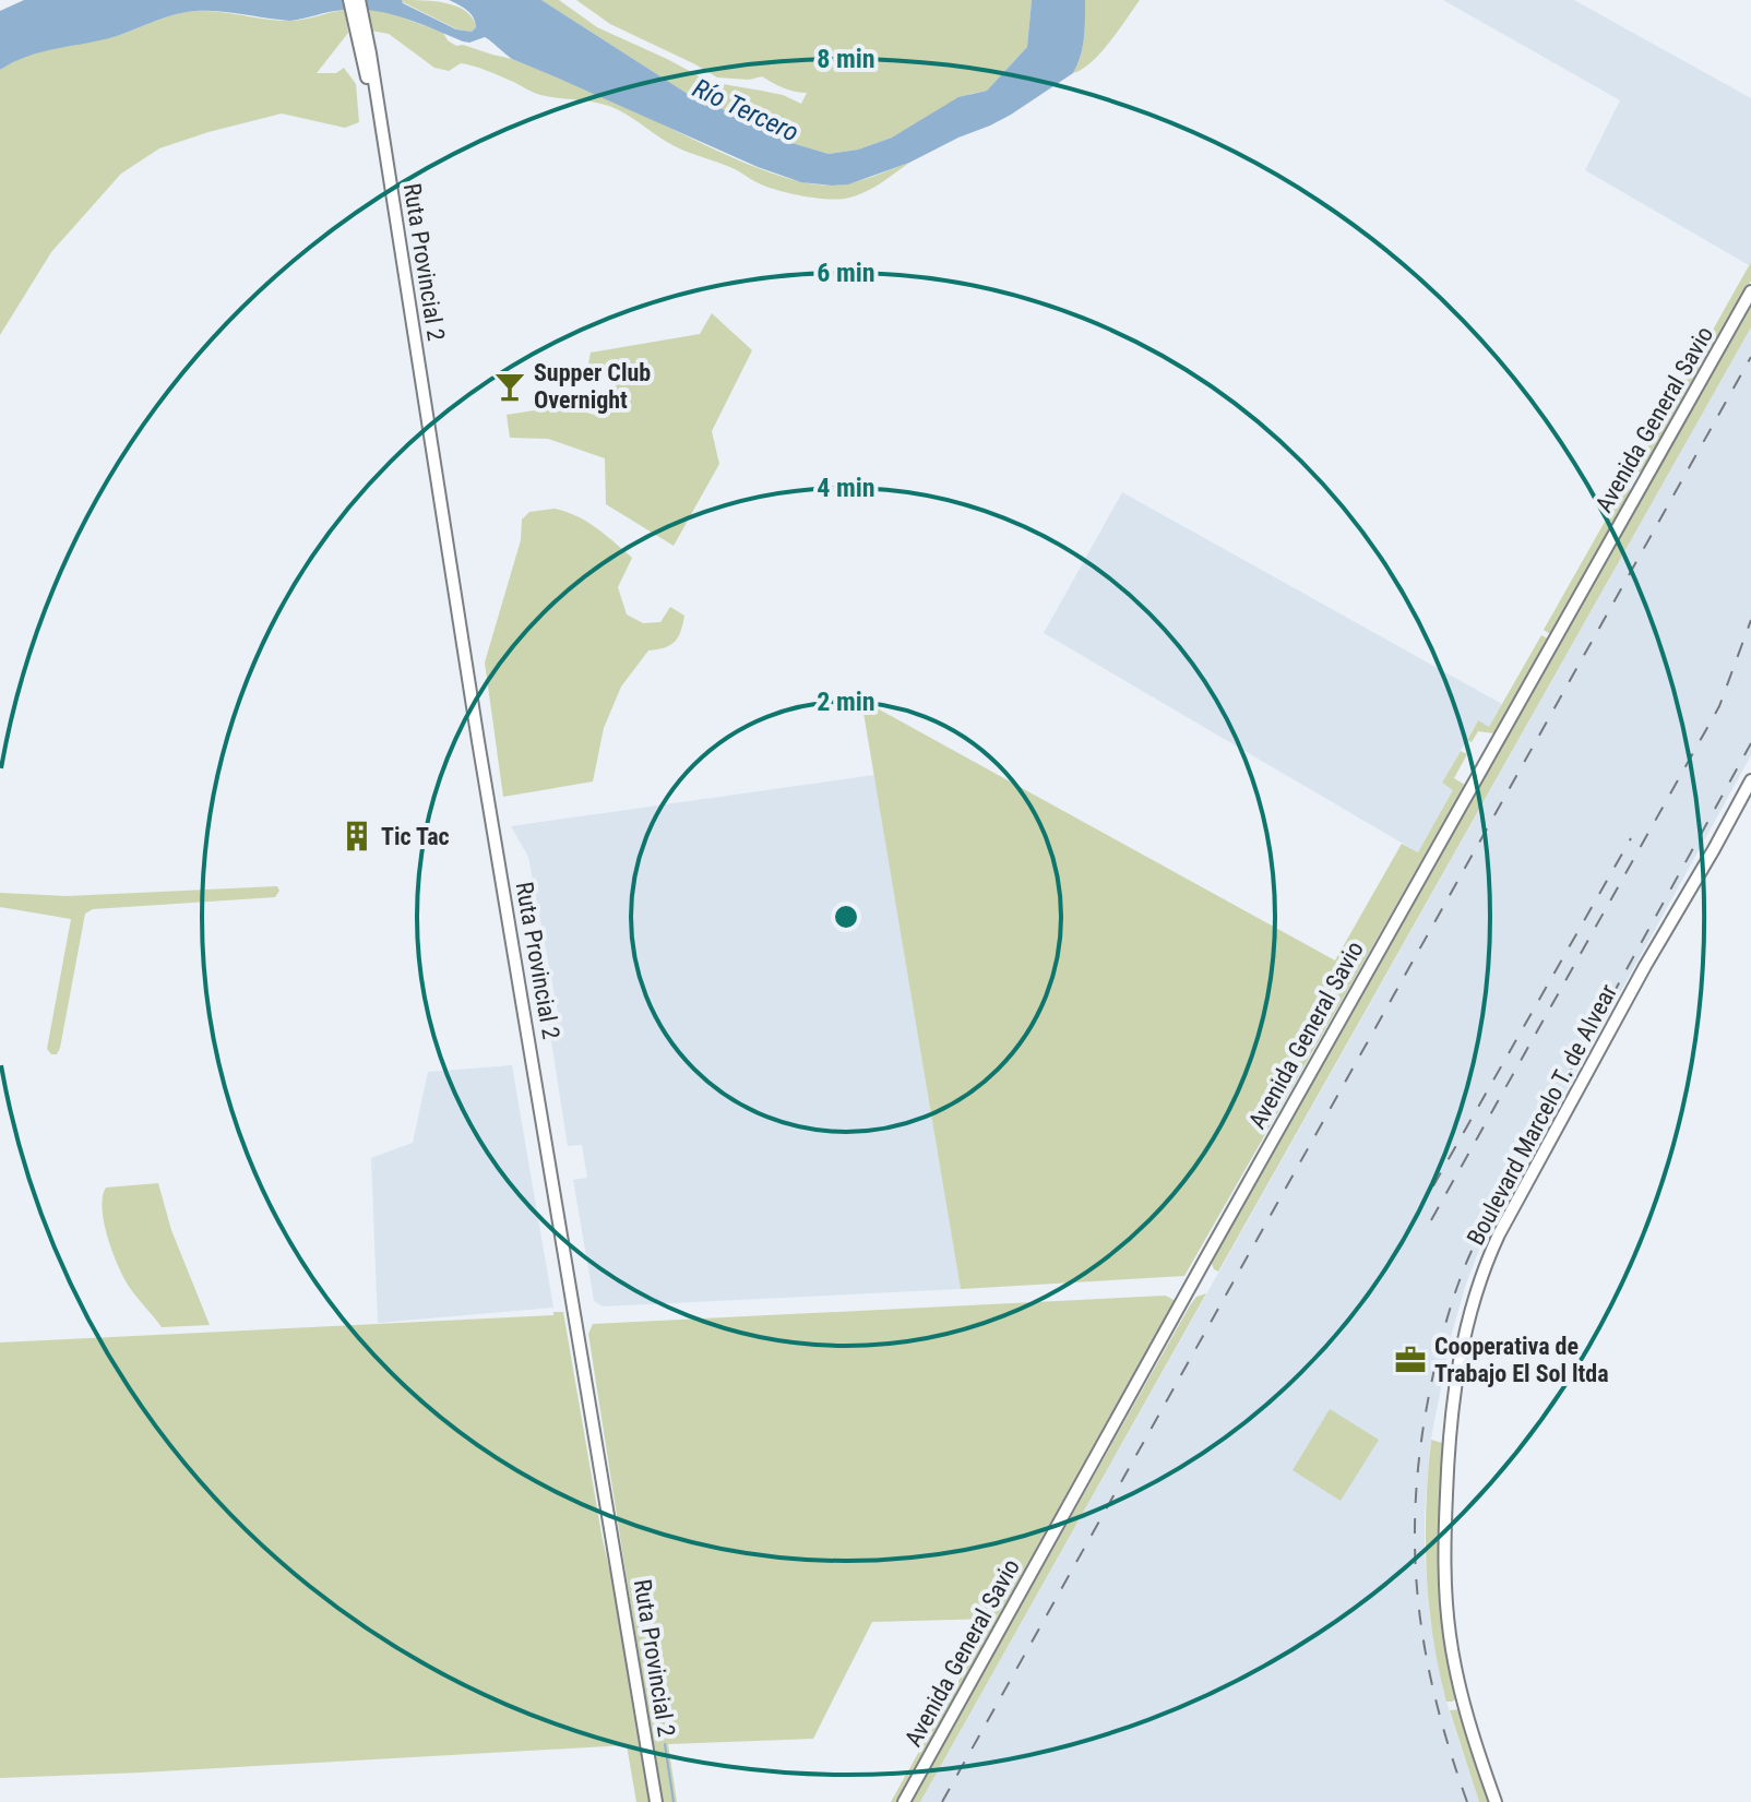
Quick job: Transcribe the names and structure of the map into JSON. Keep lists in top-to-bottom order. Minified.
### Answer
{"streets":{"main road":["Ruta Provincial 2","Avenida General Savio","Boulevard Marcelo T. de Alvear"]},"water":["Río Tercero"],"places":{"bar":["Supper Club Overnight"],"building":["Tic Tac"],"office":["Cooperativa de Trabajo El Sol ltda"]},"rings":["8 min","6 min","4 min","2 min"]}
